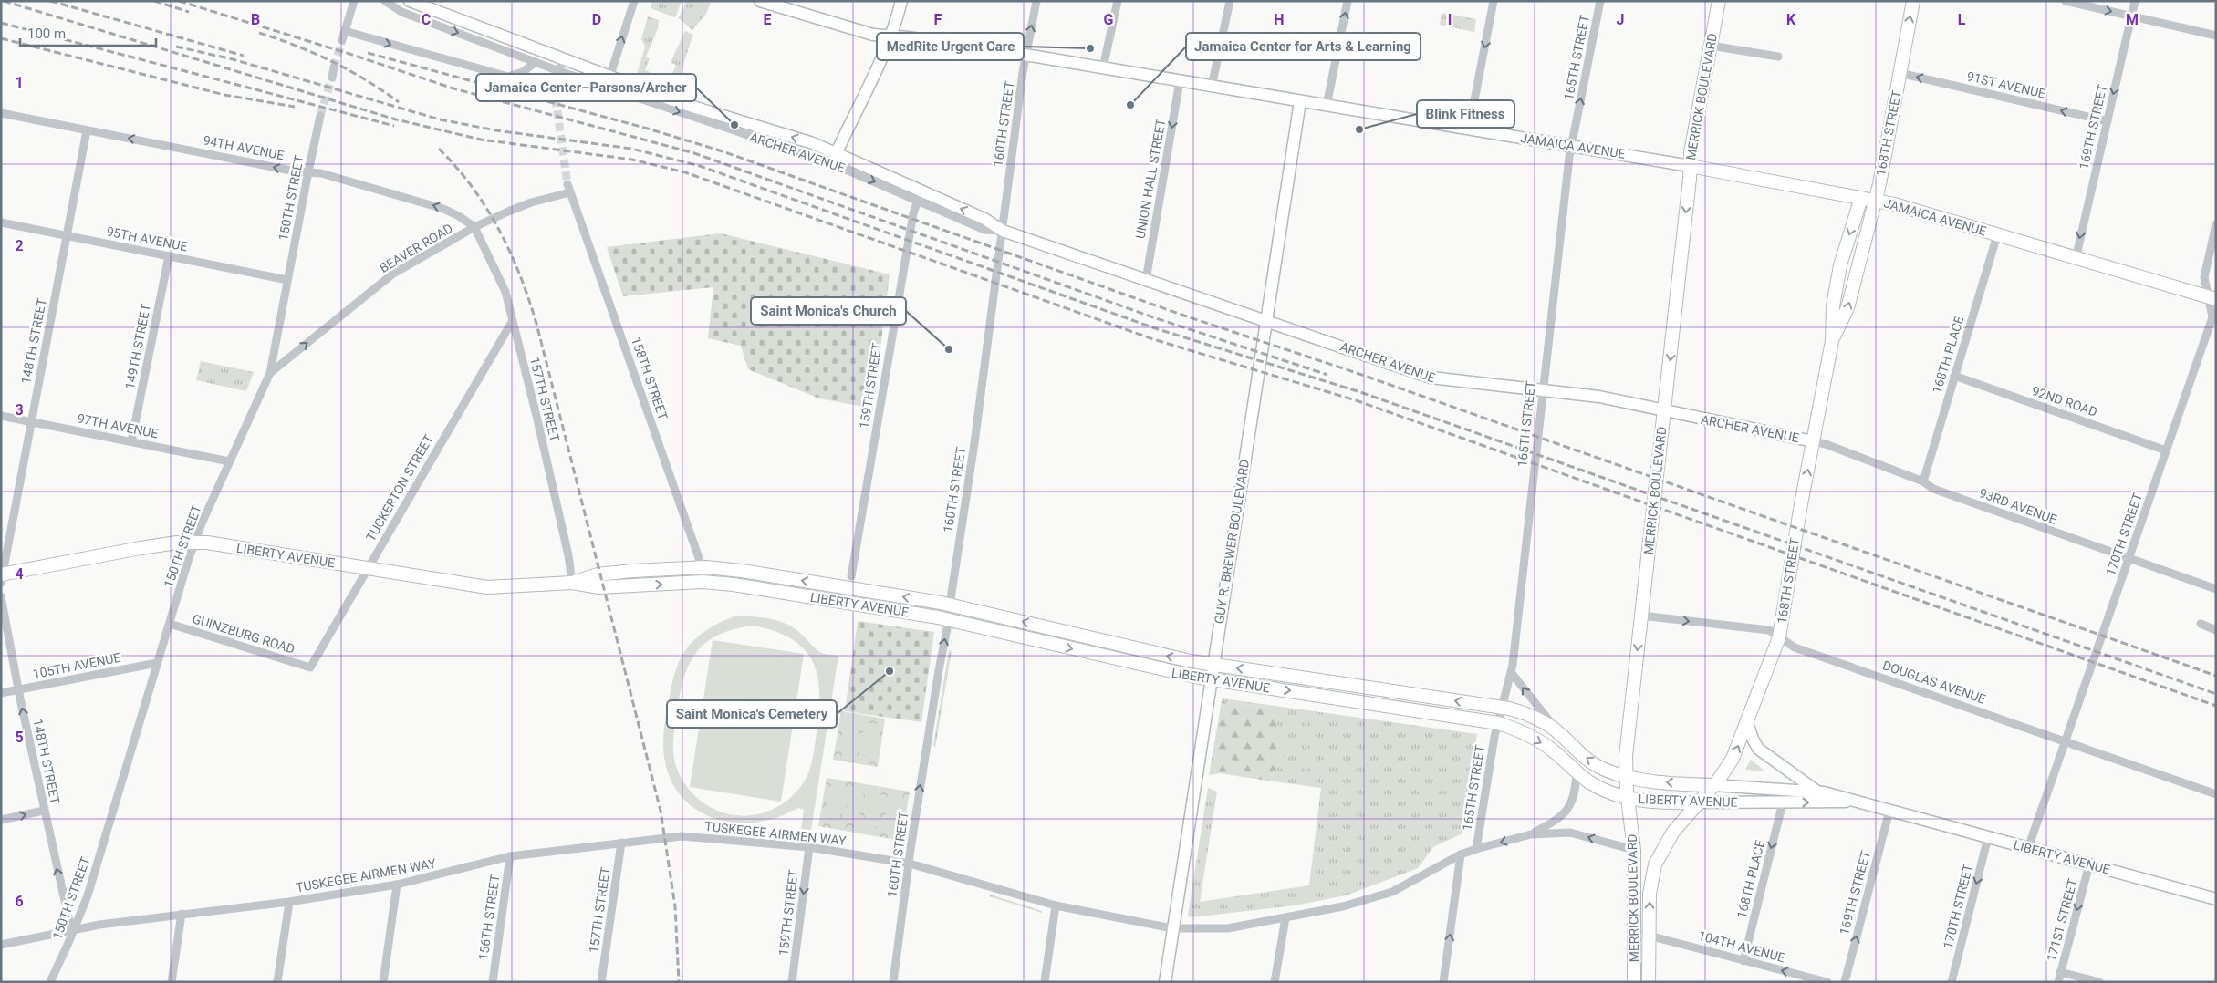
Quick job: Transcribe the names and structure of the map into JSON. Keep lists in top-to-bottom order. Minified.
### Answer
{"streets":{"main road":["MERRICK BOULEVARD","168TH STREET","JAMAICA AVENUE","ARCHER AVENUE","GUY R. BREWER BOULEVARD","LIBERTY AVENUE"],"street":["165TH STREET","91ST AVENUE","160TH STREET","169TH STREET","94TH AVENUE","UNION HALL STREET","150TH STREET","95TH AVENUE","BEAVER ROAD","148TH STREET","149TH STREET","168TH PLACE","158TH STREET","159TH STREET","157TH STREET","92ND ROAD","97TH AVENUE","TUCKERTON STREET","93RD AVENUE","170TH STREET","GUINZBURG ROAD","105TH AVENUE","DOUGLAS AVENUE","TUSKEGEE AIRMEN WAY","156TH STREET","171ST STREET","104TH AVENUE"]},"crossings":[["165TH STREET","JAMAICA AVENUE"],["165TH STREET","ARCHER AVENUE"],["165TH STREET","LIBERTY AVENUE"],["165TH STREET","TUSKEGEE AIRMEN WAY"],["91ST AVENUE","169TH STREET"],["91ST AVENUE","168TH STREET"],["MERRICK BOULEVARD","168TH STREET"],["MERRICK BOULEVARD","JAMAICA AVENUE"],["MERRICK BOULEVARD","ARCHER AVENUE"],["MERRICK BOULEVARD","LIBERTY AVENUE"],["MERRICK BOULEVARD","DOUGLAS AVENUE"],["MERRICK BOULEVARD","TUSKEGEE AIRMEN WAY"],["MERRICK BOULEVARD","104TH AVENUE"],["160TH STREET","JAMAICA AVENUE"],["160TH STREET","ARCHER AVENUE"],["160TH STREET","LIBERTY AVENUE"],["160TH STREET","TUSKEGEE AIRMEN WAY"],["169TH STREET","JAMAICA AVENUE"],["169TH STREET","LIBERTY AVENUE"],["168TH STREET","JAMAICA AVENUE"],["168TH STREET","ARCHER AVENUE"],["168TH STREET","93RD AVENUE"],["168TH STREET","LIBERTY AVENUE"],["168TH STREET","DOUGLAS AVENUE"],["JAMAICA AVENUE","UNION HALL STREET"],["JAMAICA AVENUE","168TH PLACE"],["JAMAICA AVENUE","170TH STREET"],["JAMAICA AVENUE","GUY R. BREWER BOULEVARD"],["94TH AVENUE","150TH STREET"],["94TH AVENUE","BEAVER ROAD"],["94TH AVENUE","148TH STREET"],["94TH AVENUE","157TH STREET"],["ARCHER AVENUE","UNION HALL STREET"],["ARCHER AVENUE","159TH STREET"],["ARCHER AVENUE","93RD AVENUE"],["ARCHER AVENUE","GUY R. BREWER BOULEVARD"],["150TH STREET","95TH AVENUE"],["150TH STREET","BEAVER ROAD"],["150TH STREET","148TH STREET"],["150TH STREET","97TH AVENUE"],["150TH STREET","LIBERTY AVENUE"],["150TH STREET","GUINZBURG ROAD"],["150TH STREET","105TH AVENUE"],["150TH STREET","TUSKEGEE AIRMEN WAY"],["95TH AVENUE","148TH STREET"],["95TH AVENUE","149TH STREET"],["BEAVER ROAD","158TH STREET"],["BEAVER ROAD","157TH STREET"],["148TH STREET","97TH AVENUE"],["148TH STREET","LIBERTY AVENUE"],["148TH STREET","105TH AVENUE"],["148TH STREET","TUSKEGEE AIRMEN WAY"],["149TH STREET","97TH AVENUE"],["168TH PLACE","92ND ROAD"],["168TH PLACE","93RD AVENUE"],["168TH PLACE","LIBERTY AVENUE"],["168TH PLACE","104TH AVENUE"],["158TH STREET","LIBERTY AVENUE"],["159TH STREET","TUSKEGEE AIRMEN WAY"],["157TH STREET","TUCKERTON STREET"],["157TH STREET","LIBERTY AVENUE"],["157TH STREET","TUSKEGEE AIRMEN WAY"],["92ND ROAD","170TH STREET"],["TUCKERTON STREET","LIBERTY AVENUE"],["TUCKERTON STREET","GUINZBURG ROAD"],["93RD AVENUE","170TH STREET"],["170TH STREET","LIBERTY AVENUE"],["170TH STREET","DOUGLAS AVENUE"],["GUY R. BREWER BOULEVARD","LIBERTY AVENUE"],["GUY R. BREWER BOULEVARD","TUSKEGEE AIRMEN WAY"],["LIBERTY AVENUE","TUSKEGEE AIRMEN WAY"],["LIBERTY AVENUE","171ST STREET"],["TUSKEGEE AIRMEN WAY","156TH STREET"]],"one_way":["91ST AVENUE","94TH AVENUE","UNION HALL STREET","BEAVER ROAD","168TH PLACE","171ST STREET","104TH AVENUE"],"places":["MedRite Urgent Care","Jamaica Center for Arts & Learning","Jamaica Center–Parsons/Archer","Blink Fitness","Saint Monica's Church","Saint Monica's Cemetery"],"scale_bar":"100 m","grid":{"columns":["B","C","D","E","F","G","H","I","J","K","L","M"],"rows":["1","2","3","4","5","6"]}}
